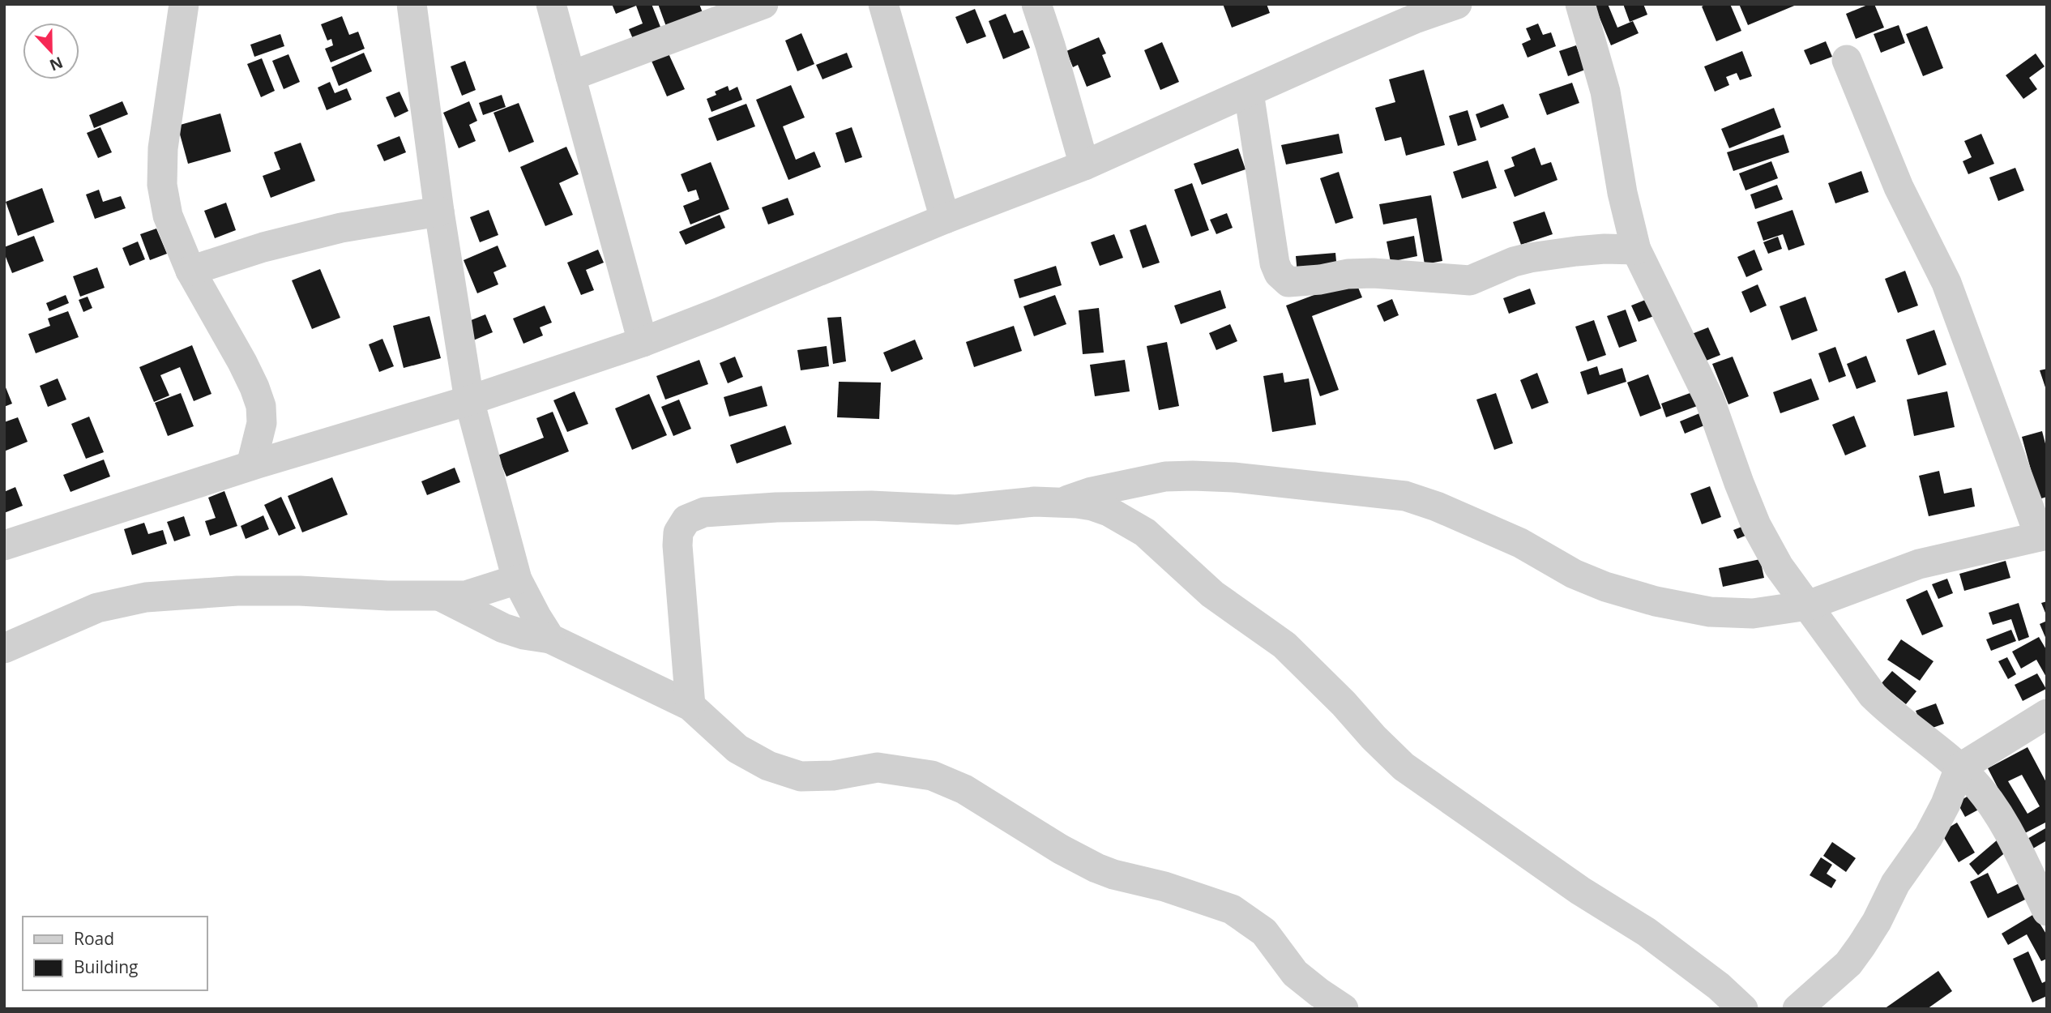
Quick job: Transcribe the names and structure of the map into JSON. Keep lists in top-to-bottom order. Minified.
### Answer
{"legend":["Road","Building"],"north":"bottom"}
